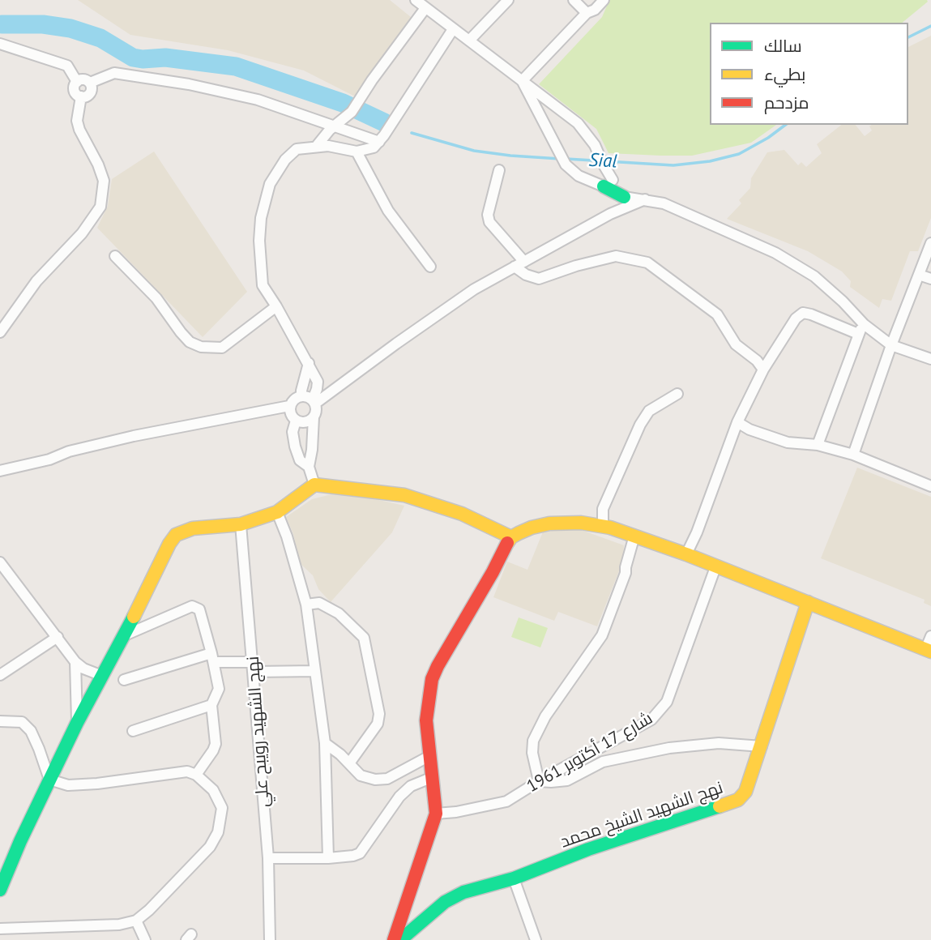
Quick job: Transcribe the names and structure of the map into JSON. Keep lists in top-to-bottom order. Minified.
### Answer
{"streets":{"street":["نهج الشهيد رويبح علي","شارع 17 أكتوبر 1961","نهج الشهيد الشيخ محمد"]},"water":["Sial"],"legend":["سالك","بطيء","مزدحم"]}
